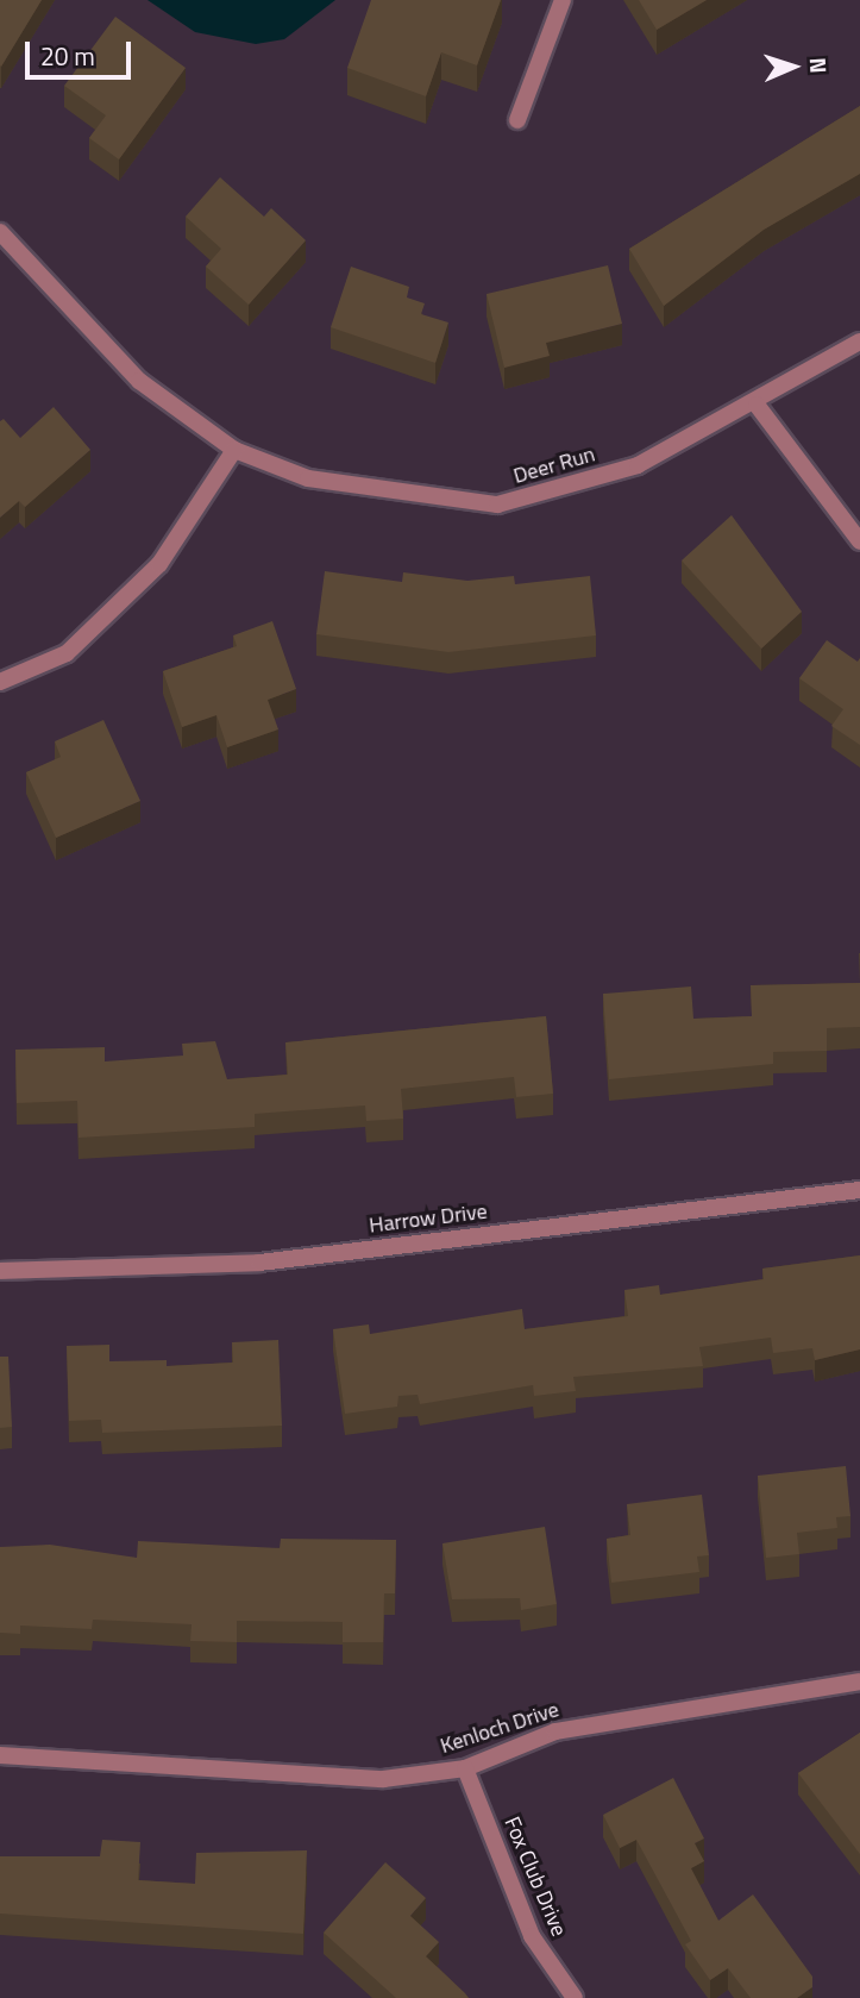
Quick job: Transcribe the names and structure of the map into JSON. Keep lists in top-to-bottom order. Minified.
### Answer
{"streets":{"street":["Deer Run","Harrow Drive","Kenloch Drive","Fox Club Drive"]},"crossings":[["Kenloch Drive","Fox Club Drive"]],"scale_bar":"20 m","north":"right"}
